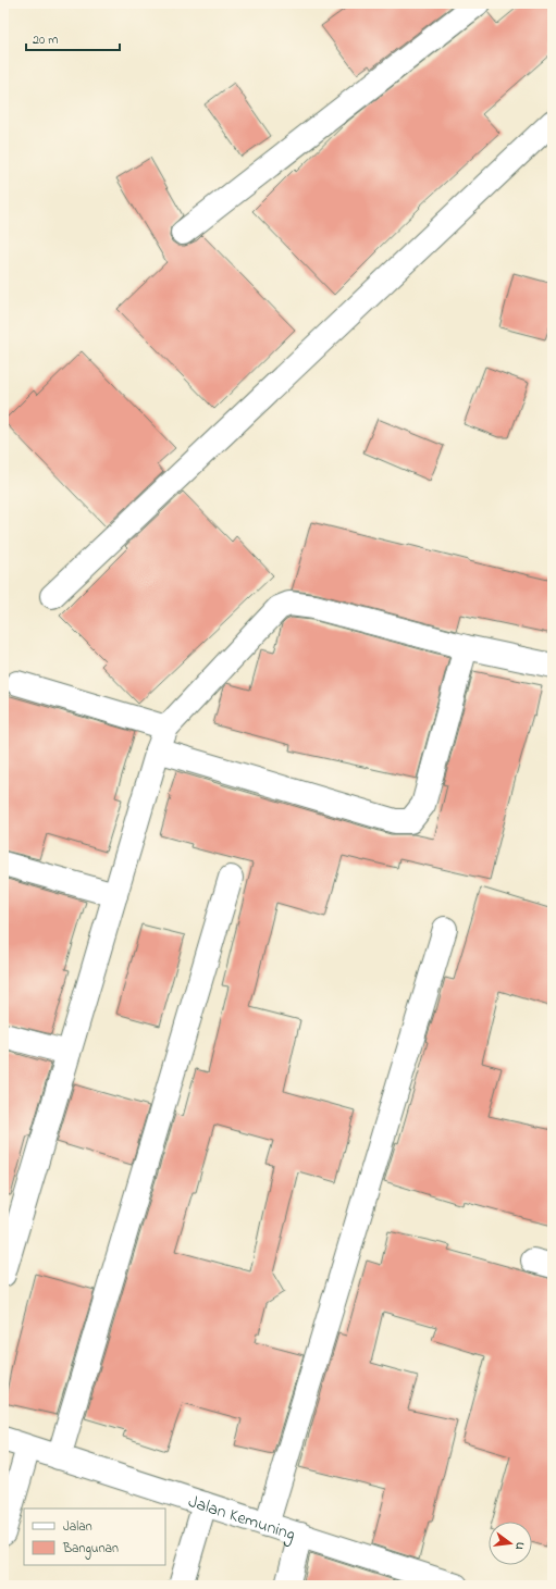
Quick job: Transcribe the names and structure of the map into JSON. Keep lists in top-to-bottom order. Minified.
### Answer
{"streets":{"street":["Jalan Kemuning"]},"legend":["Jalan","Bangunan"],"scale_bar":"20 m","north":"right"}
